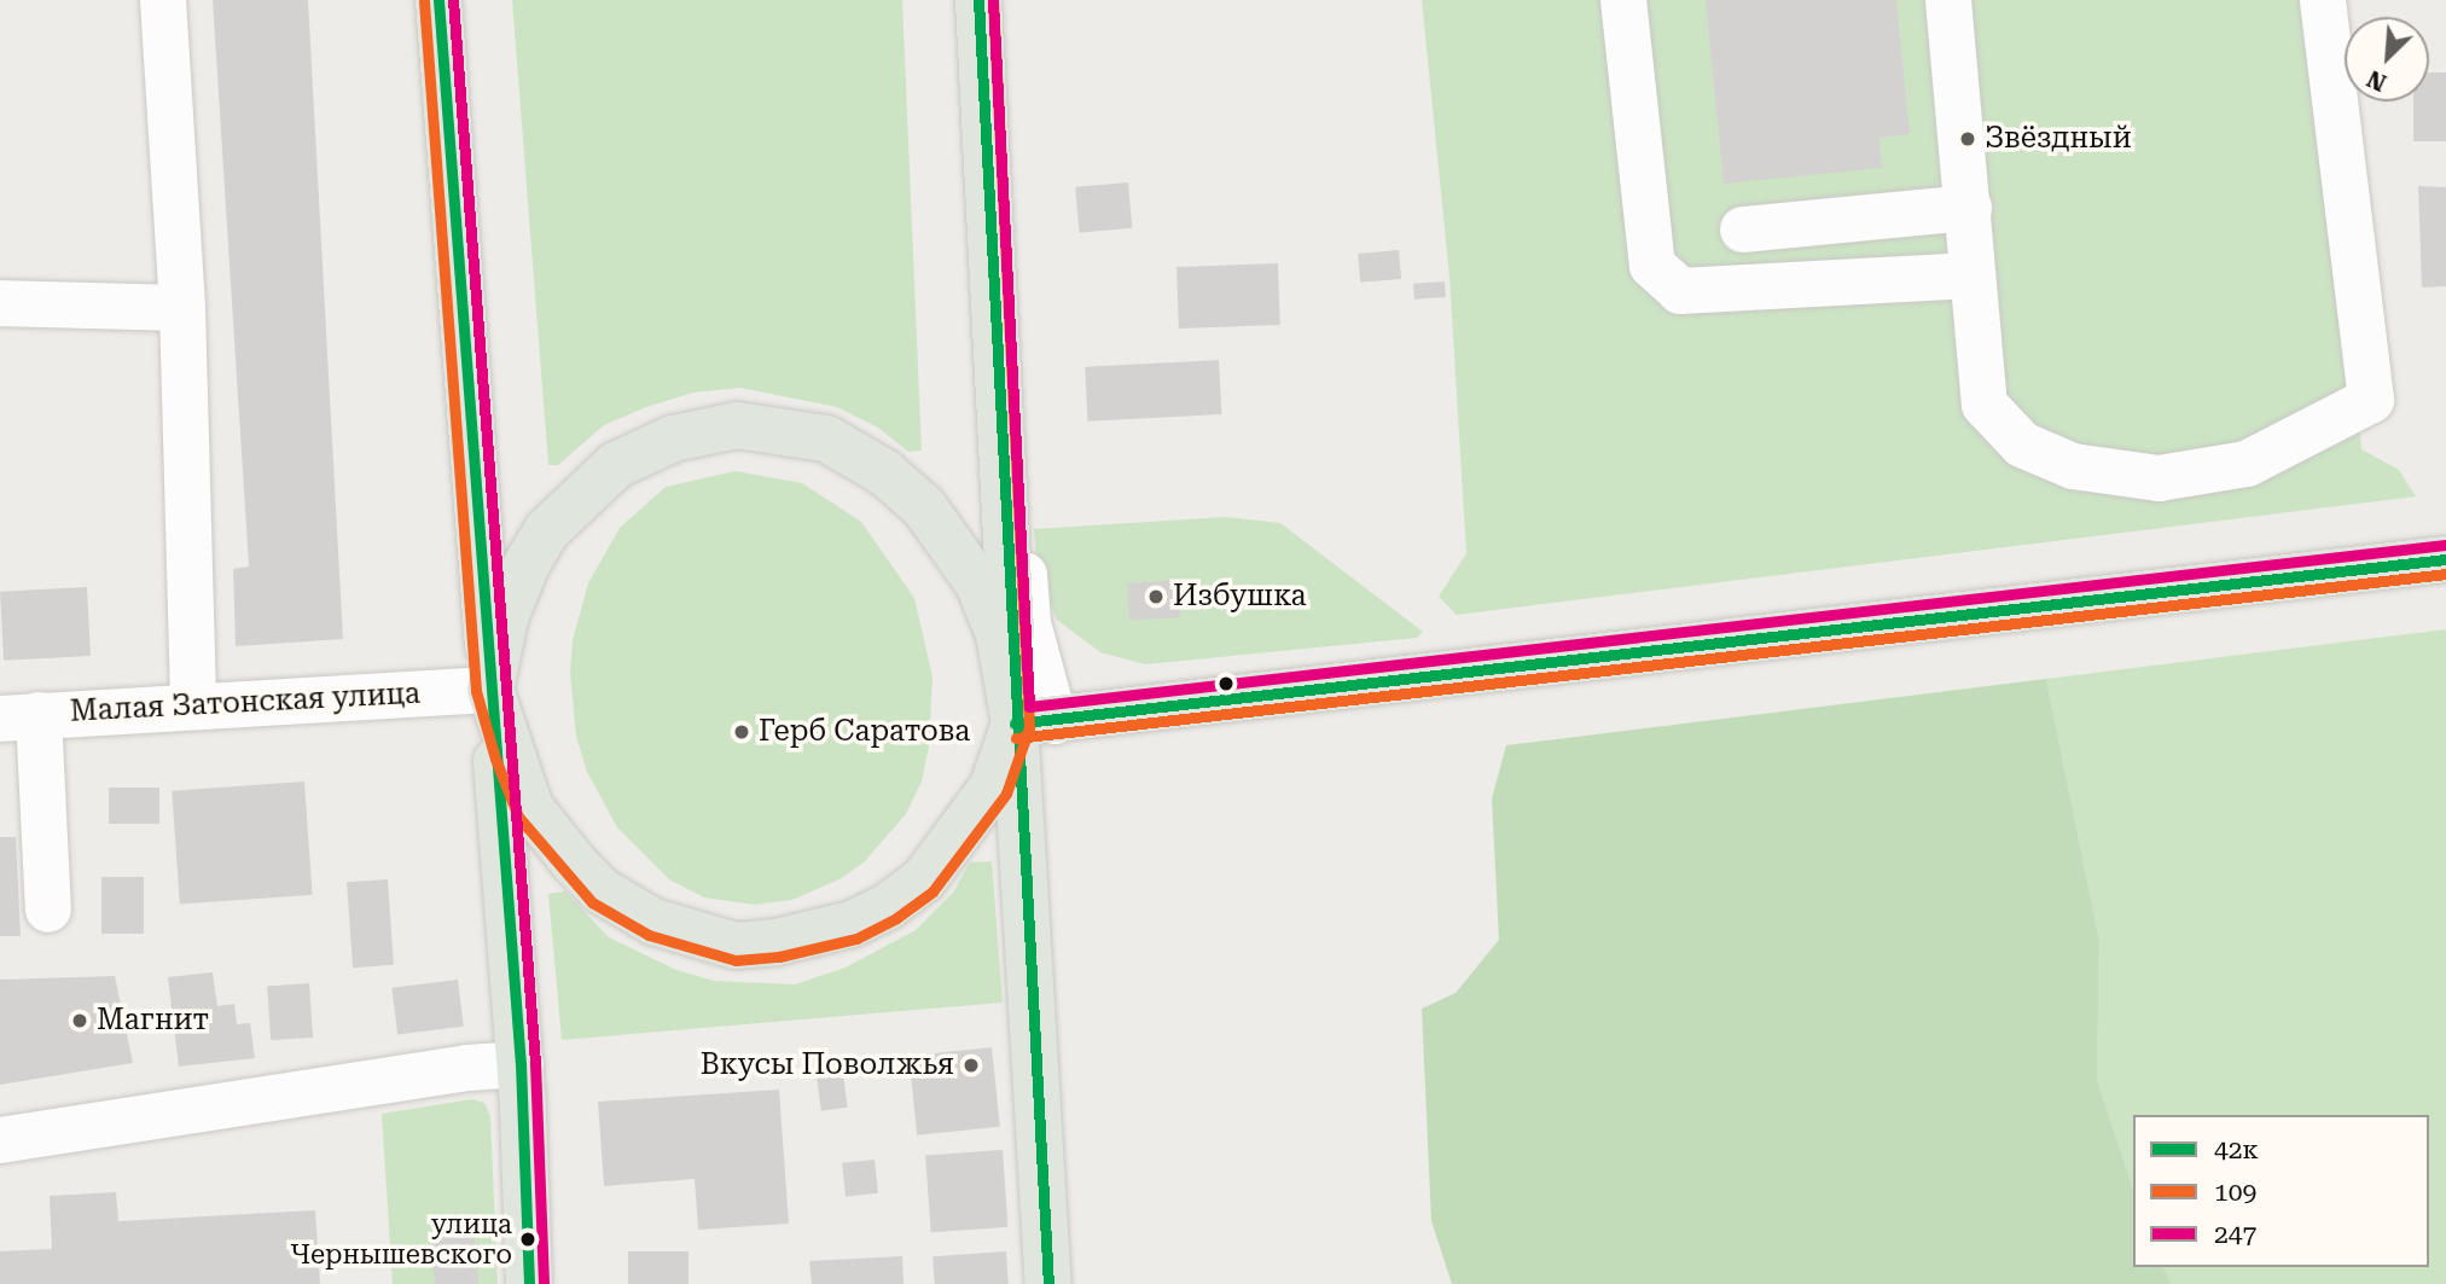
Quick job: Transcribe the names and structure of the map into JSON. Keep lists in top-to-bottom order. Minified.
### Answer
{"streets":{"street":["Малая Затонская улица"]},"places":["Звёздный","Избушка","Герб Саратова","Магнит","Вкусы Поволжья","улица Чернышевского"],"lines":["transit line 42к","transit line 109","transit line 247"],"legend":["42к","109","247"],"north":"bottom left"}
